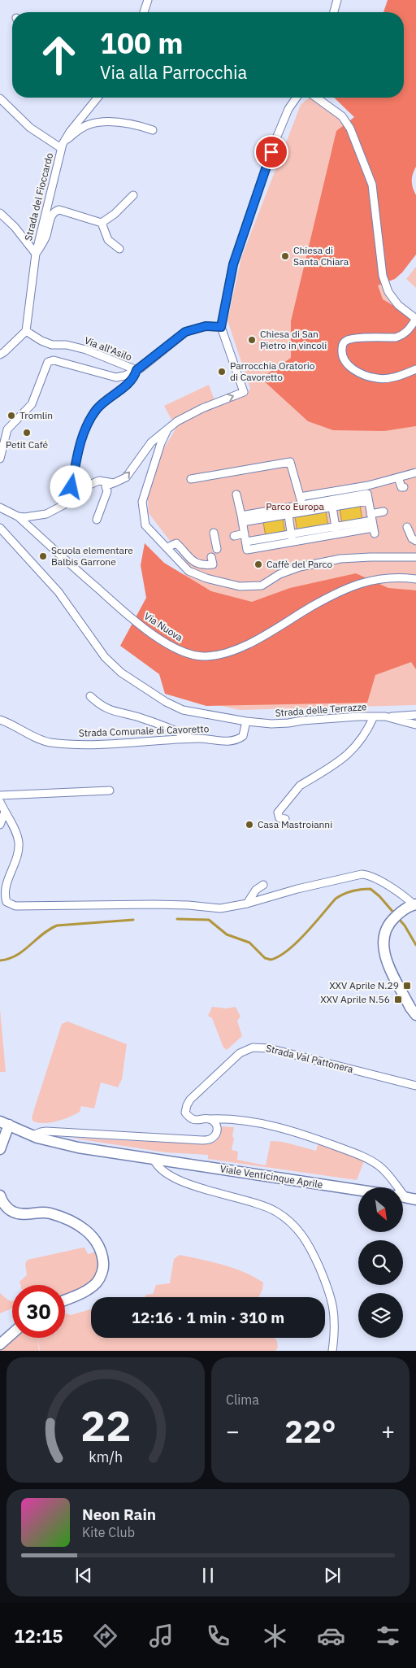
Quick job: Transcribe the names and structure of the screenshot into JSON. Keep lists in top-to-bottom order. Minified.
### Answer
{"streets":{"street":["Strada del Fioccardo","Via all'Asilo","Via Nuova","Strada delle Terrazze","Strada Comunale di Cavoretto","Strada Val Pattonera","Viale Venticinque Aprile"]},"crossings":[["Strada del Fioccardo","Via all'Asilo"],["Strada delle Terrazze","Strada Comunale di Cavoretto"]],"parks":["Parco Europa"],"places":{"other":["Chiesa di Santa Chiara","Chiesa di San Pietro in vincoli","Parrocchia Oratorio di Cavoretto","Tromlin","Petit Café","Scuola elementare Balbis Garrone","Caffè del Parco","Casa Mastroianni"],"transit":["XXV Aprile N.29","XXV Aprile N.56"]},"north":"bottom right","page":{"turn":["100 m","Via alla Parrocchia"],"limit":"30","trip":"12:16 · 1 min · 310 m","tile":"Clima","heat":["−","22°","+"],"song":["Neon Rain","Kite Club"],"tabs":"12:15","gauge":["22","km/h"]}}
